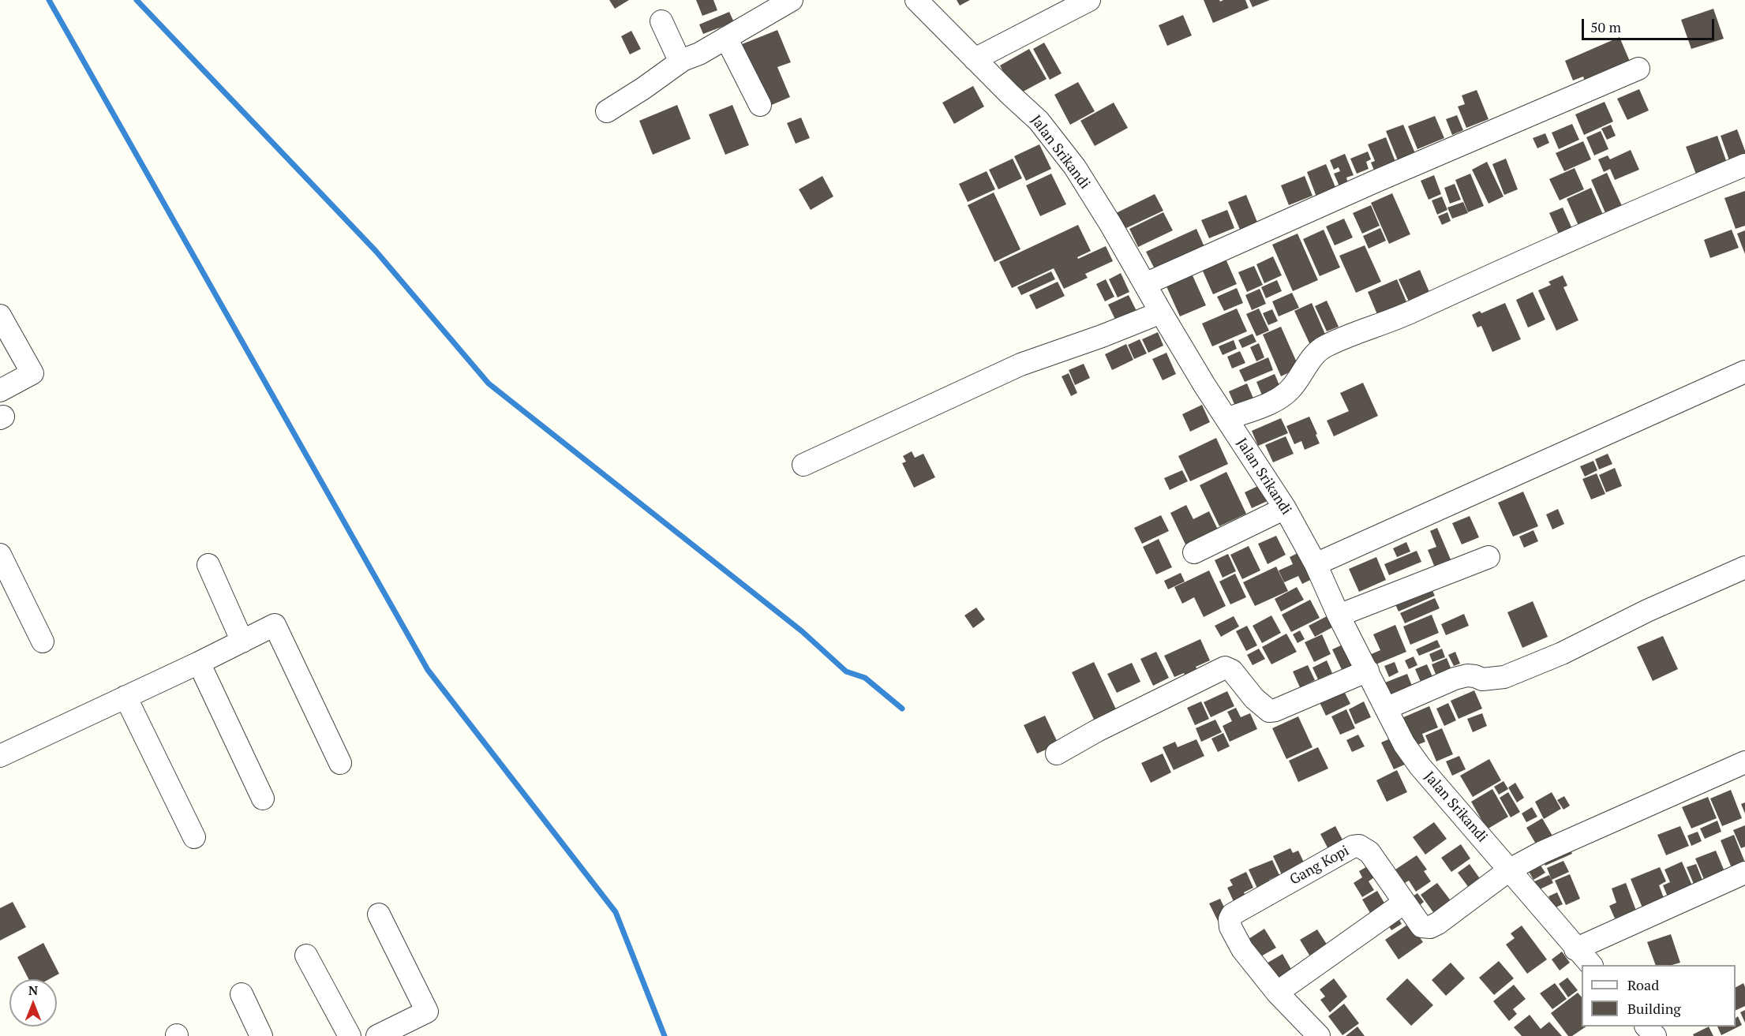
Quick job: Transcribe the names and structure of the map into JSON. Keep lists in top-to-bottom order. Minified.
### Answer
{"streets":{"street":["Jalan Srikandi","Gang Kopi"]},"crossings":[["Jalan Srikandi","Gang Kopi"]],"legend":["Road","Building"],"scale_bar":"50 m","north":"top"}
